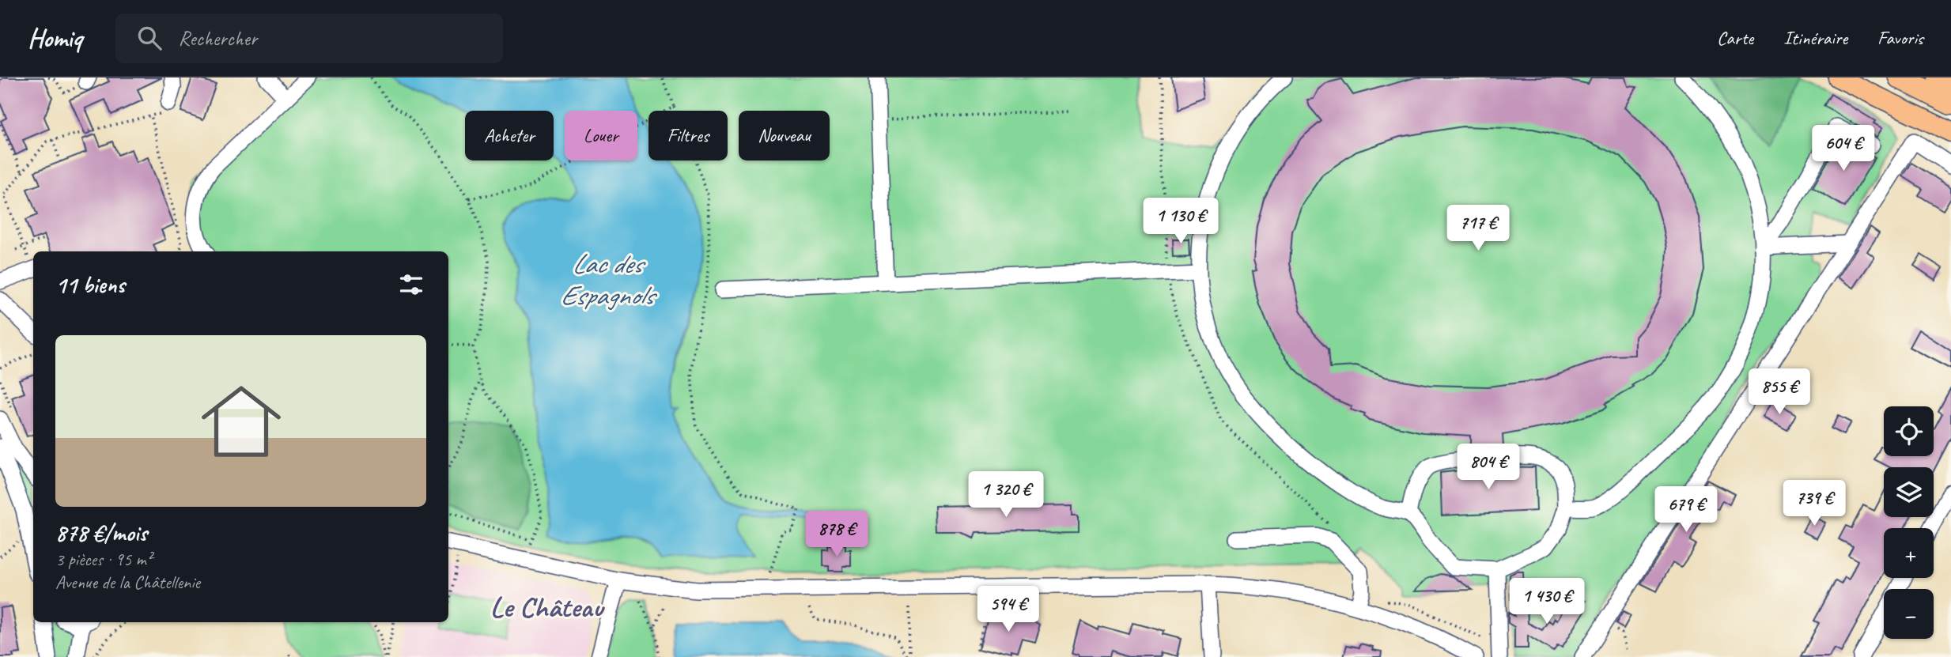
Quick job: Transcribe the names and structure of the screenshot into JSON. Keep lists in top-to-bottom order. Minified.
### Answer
{"districts":["Le Château"],"water":["Lac des Espagnols"],"page":{"header":"Homiq","search":"Rechercher","nav":["Carte","Itinéraire","Favoris"],"chip":["Acheter","Louer","Filtres","Nouveau"],"price":["604 €","1 130 €","717 €","855 €","804 €","1 320 €","739 €","679 €","878 €","1 430 €","594 €"],"heading":"11 biens","list":[{"name":"878 €/mois","note":"3 pièces · 95 m² · Avenue de la Châtellenie"}],"map_buttons":["+","−"]}}
